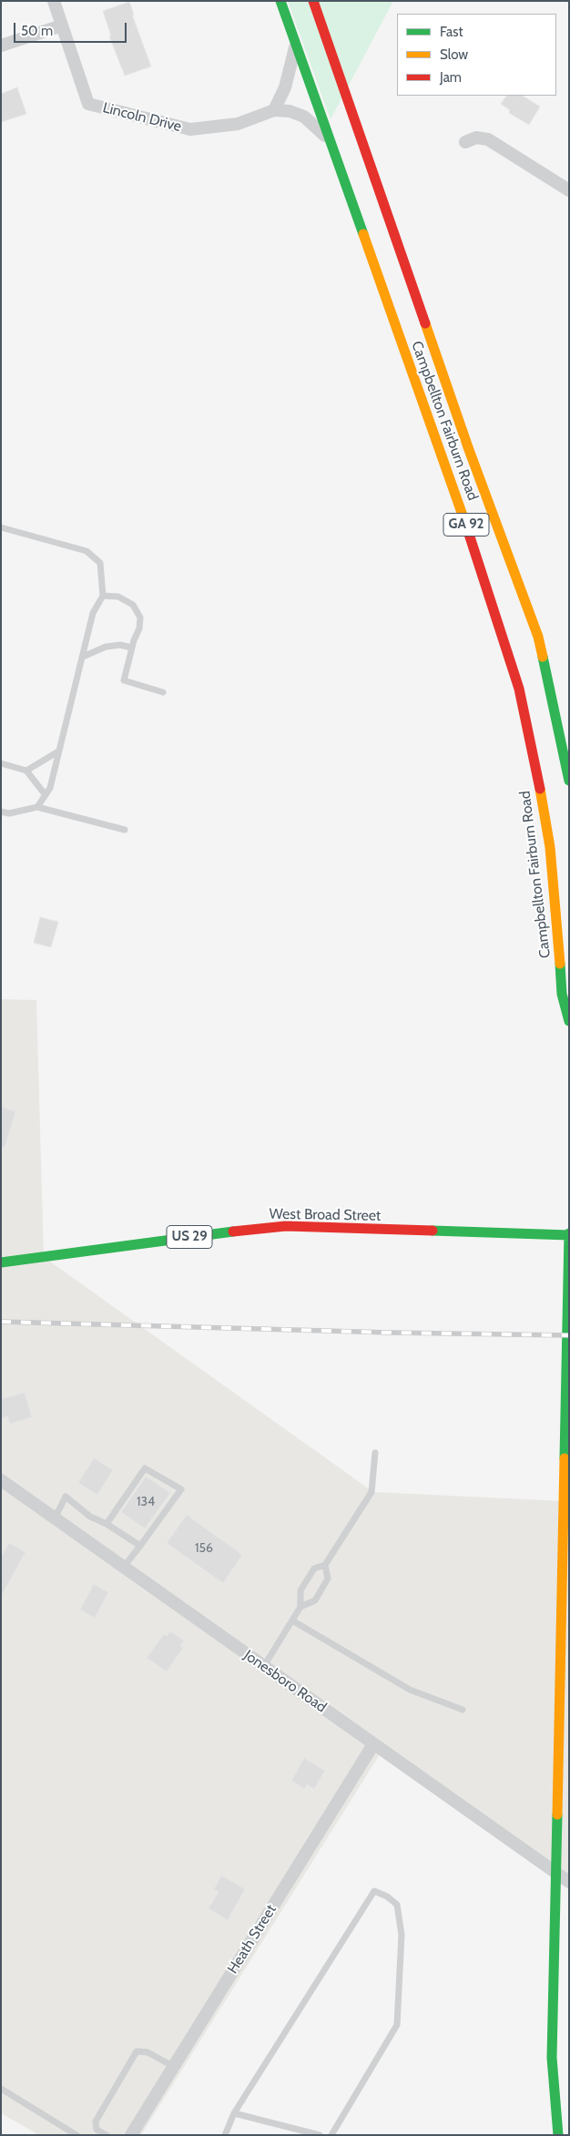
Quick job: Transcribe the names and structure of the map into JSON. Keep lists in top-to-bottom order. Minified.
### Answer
{"streets":{"main road":["Campbellton Fairburn Road","GA 92","West Broad Street","US 29"],"street":["Lincoln Drive","Jonesboro Road","Heath Street"]},"crossings":[["Lincoln Drive","Campbellton Fairburn Road"],["Jonesboro Road","Heath Street"]],"house_numbers":["134","156"],"legend":["Fast","Slow","Jam"],"scale_bar":"50 m"}
